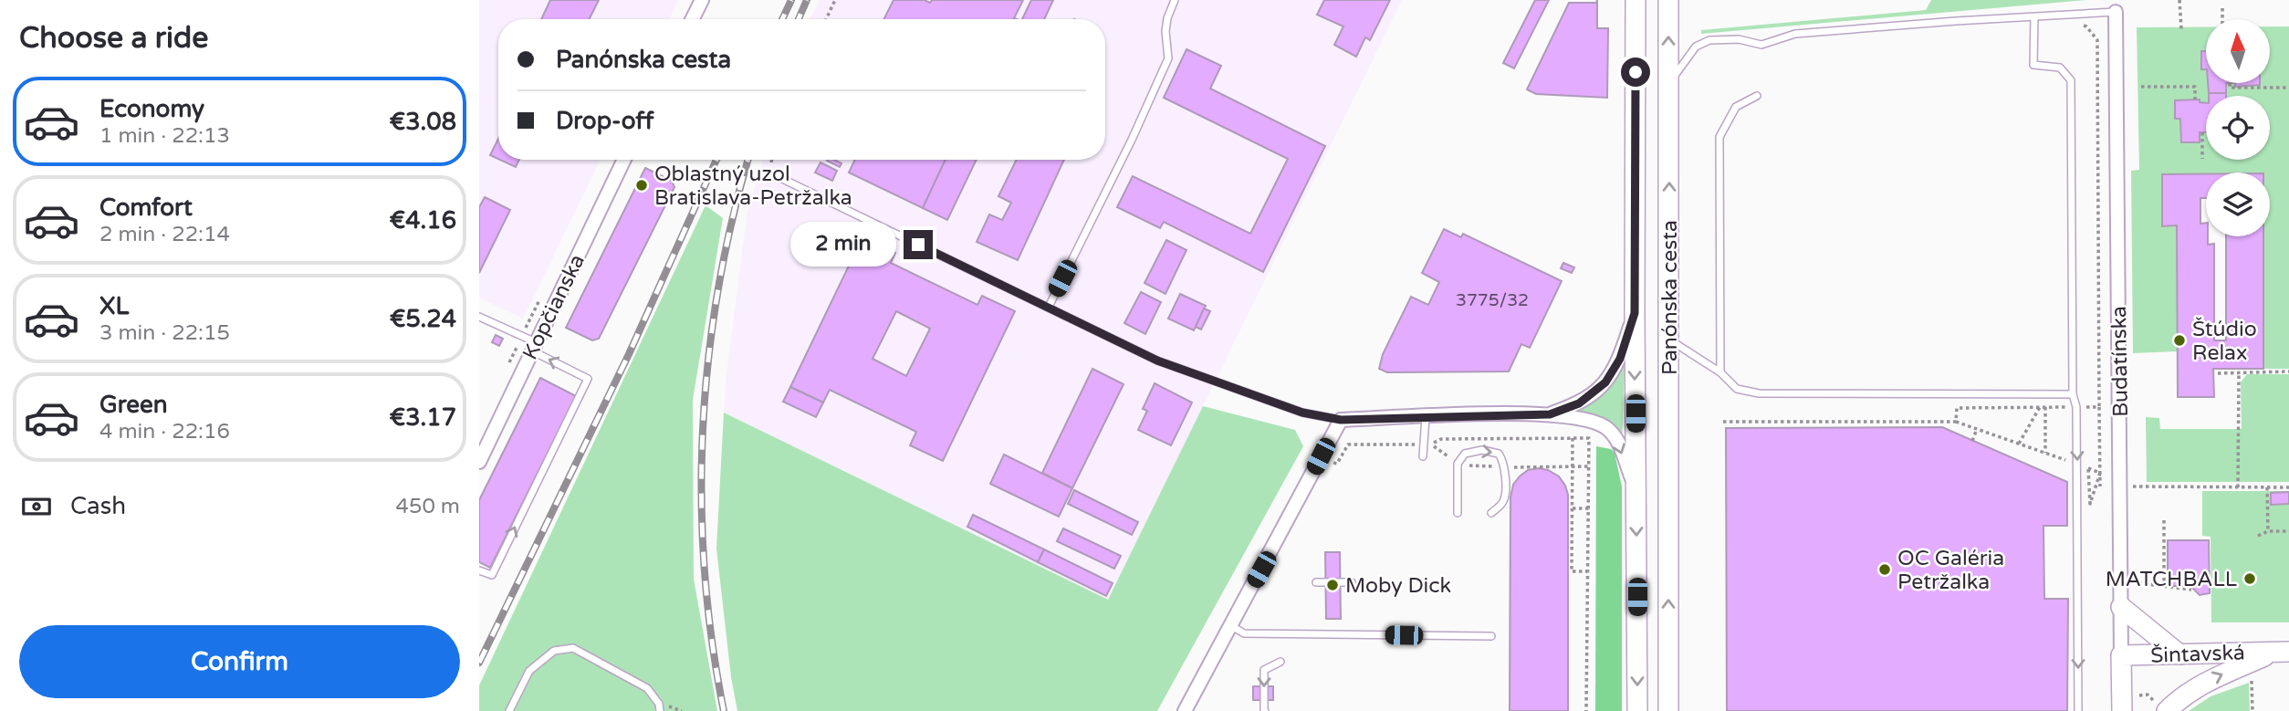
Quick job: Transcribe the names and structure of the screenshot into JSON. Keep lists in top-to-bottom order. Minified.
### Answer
{"streets":{"main road":["Panónska cesta","Budatínska","Šintavská"],"street":["Kopčianska"]},"crossings":[["Budatínska","Šintavská"]],"places":["Oblastný uzol Bratislava-Petržalka","Štúdio Relax","OC Galéria Petržalka","MATCHBALL","Moby Dick"],"house_numbers":["3775/32"],"north":"top","page":{"heading":"Choose a ride","banner":["Panónska cesta","Drop-off"],"list":[{"name":"Economy","note":"1 min · 22:13","value":"€3.08"},{"name":"Comfort","note":"2 min · 22:14","value":"€4.16"},{"name":"XL","note":"3 min · 22:15","value":"€5.24"},{"name":"Green","note":"4 min · 22:16","value":"€3.17"}],"bubble":"2 min","pay":["Cash","450 m"],"buttons":"Confirm"}}
